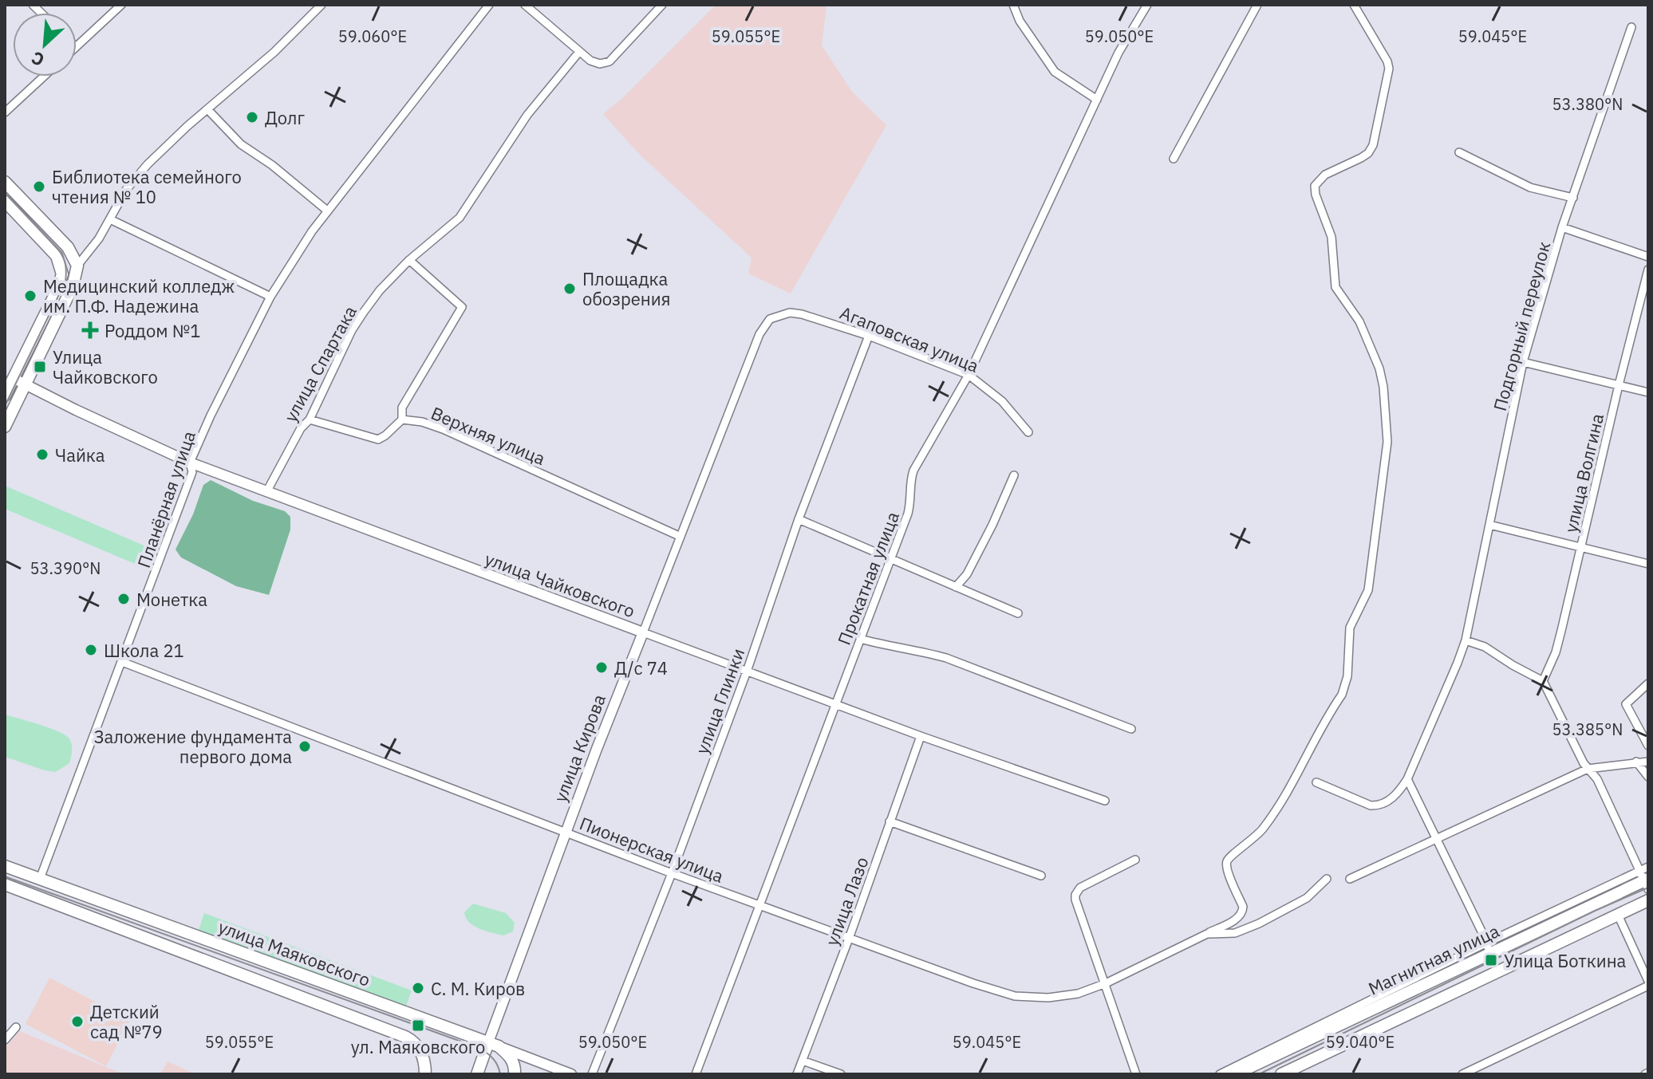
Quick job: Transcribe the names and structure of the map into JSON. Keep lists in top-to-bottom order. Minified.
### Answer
{"streets":{"main road":["улица Чайковского","улица Кирова","улица Маяковского","Магнитная улица"],"street":["Подгорный переулок","Агаповская улица","улица Спартака","Верхняя улица","улица Волгина","Планёрная улица","Прокатная улица","улица Глинки","Пионерская улица","улица Лазо"]},"crossings":[["Агаповская улица","Прокатная улица"],["Агаповская улица","улица Глинки"],["Агаповская улица","улица Кирова"],["улица Спартака","Верхняя улица"],["улица Спартака","улица Чайковского"],["Верхняя улица","улица Кирова"],["Планёрная улица","улица Чайковского"],["Планёрная улица","Пионерская улица"],["Планёрная улица","улица Маяковского"],["Прокатная улица","улица Чайковского"],["Прокатная улица","Пионерская улица"],["улица Чайковского","улица Глинки"],["улица Чайковского","улица Кирова"],["улица Чайковского","улица Лазо"],["улица Глинки","Пионерская улица"],["улица Кирова","Пионерская улица"],["улица Кирова","улица Маяковского"],["Пионерская улица","улица Лазо"]],"places":{"other":["Долг","Библиотека семейного чтения № 10","Площадка обозрения","Медицинский колледж им. П.Ф. Надежина","Чайка","Монетка","Школа 21","Д/с 74","Заложение фундамента первого дома","С. М. Киров","Детский сад №79"],"health":["Роддом №1"],"transit":["Улица Чайковского","Улица Боткина","ул. Маяковского"]},"north":"bottom left","coordinates":["59.060°E","59.055°E","59.050°E","59.045°E","53.380°N","53.390°N","53.385°N","59.040°E"]}
